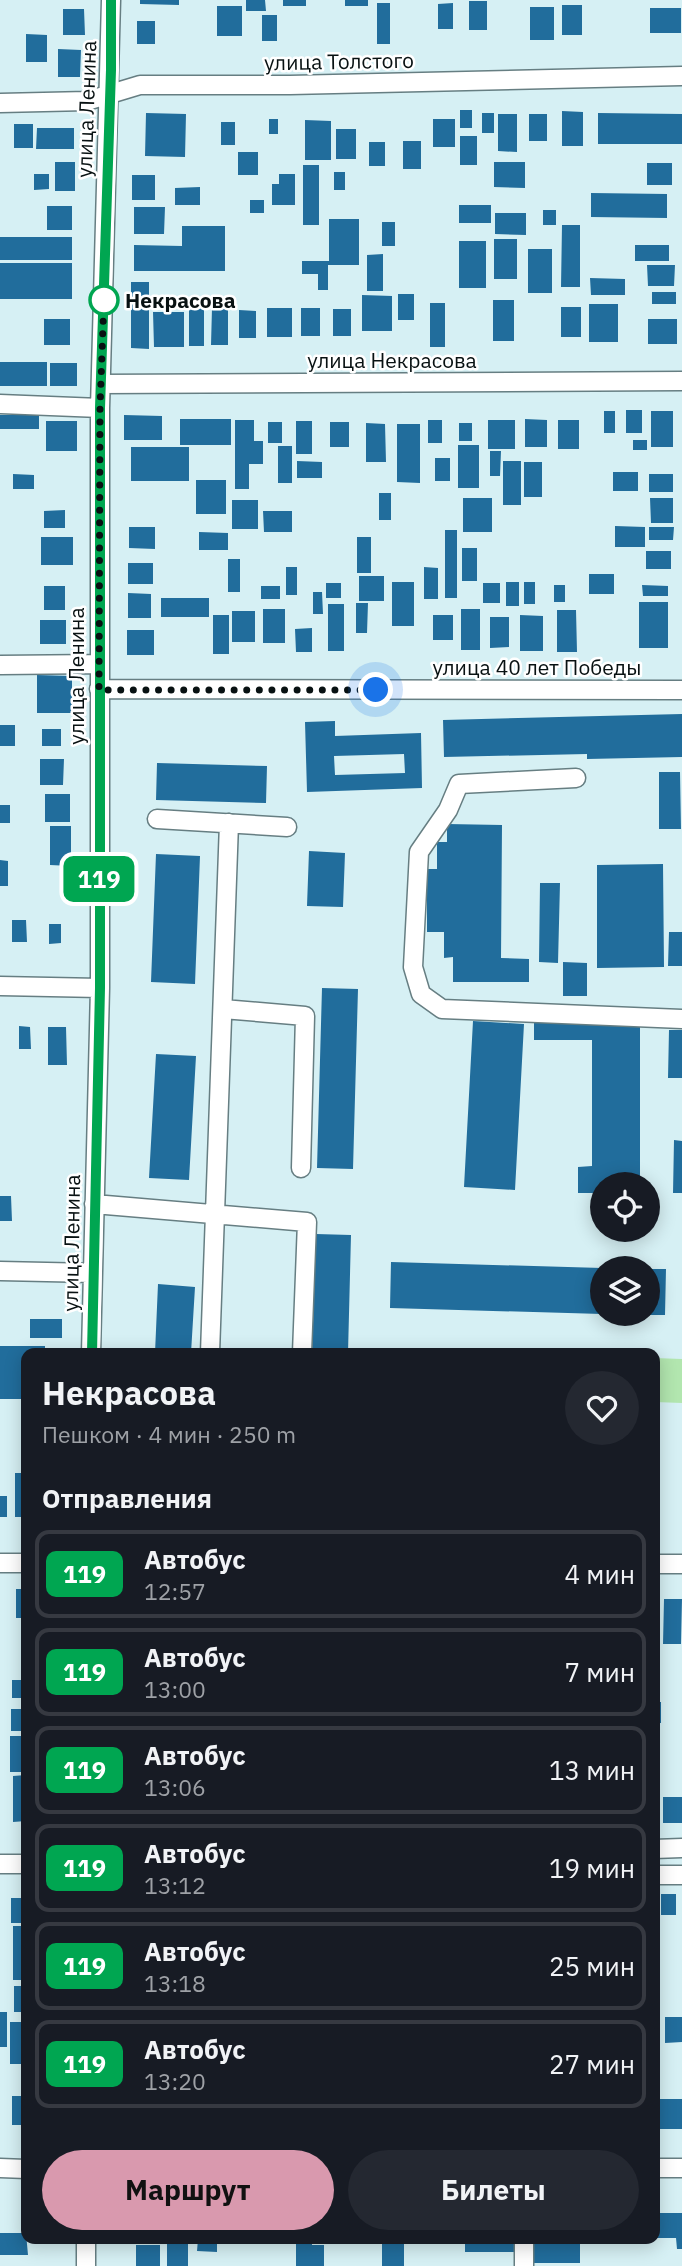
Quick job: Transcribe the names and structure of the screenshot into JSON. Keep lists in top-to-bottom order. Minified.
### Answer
{"streets":{"street":["улица Толстого","улица Ленина","улица Некрасова","улица 40 лет Победы"]},"crossings":[["улица Толстого","улица Ленина"],["улица Ленина","улица Некрасова"],["улица Ленина","улица 40 лет Победы"]],"places":["Некрасова"],"lines":["bus line 119"],"page":{"on_map":"119","heading":[["Некрасова","Пешком · 4 мин · 250 m"],"Отправления"],"list":[{"mark":"119","name":"Автобус","note":"12:57","value":"4 мин"},{"mark":"119","name":"Автобус","note":"13:00","value":"7 мин"},{"mark":"119","name":"Автобус","note":"13:06","value":"13 мин"},{"mark":"119","name":"Автобус","note":"13:12","value":"19 мин"},{"mark":"119","name":"Автобус","note":"13:18","value":"25 мин"},{"mark":"119","name":"Автобус","note":"13:20","value":"27 мин"}],"buttons":["Маршрут","Билеты"]}}
